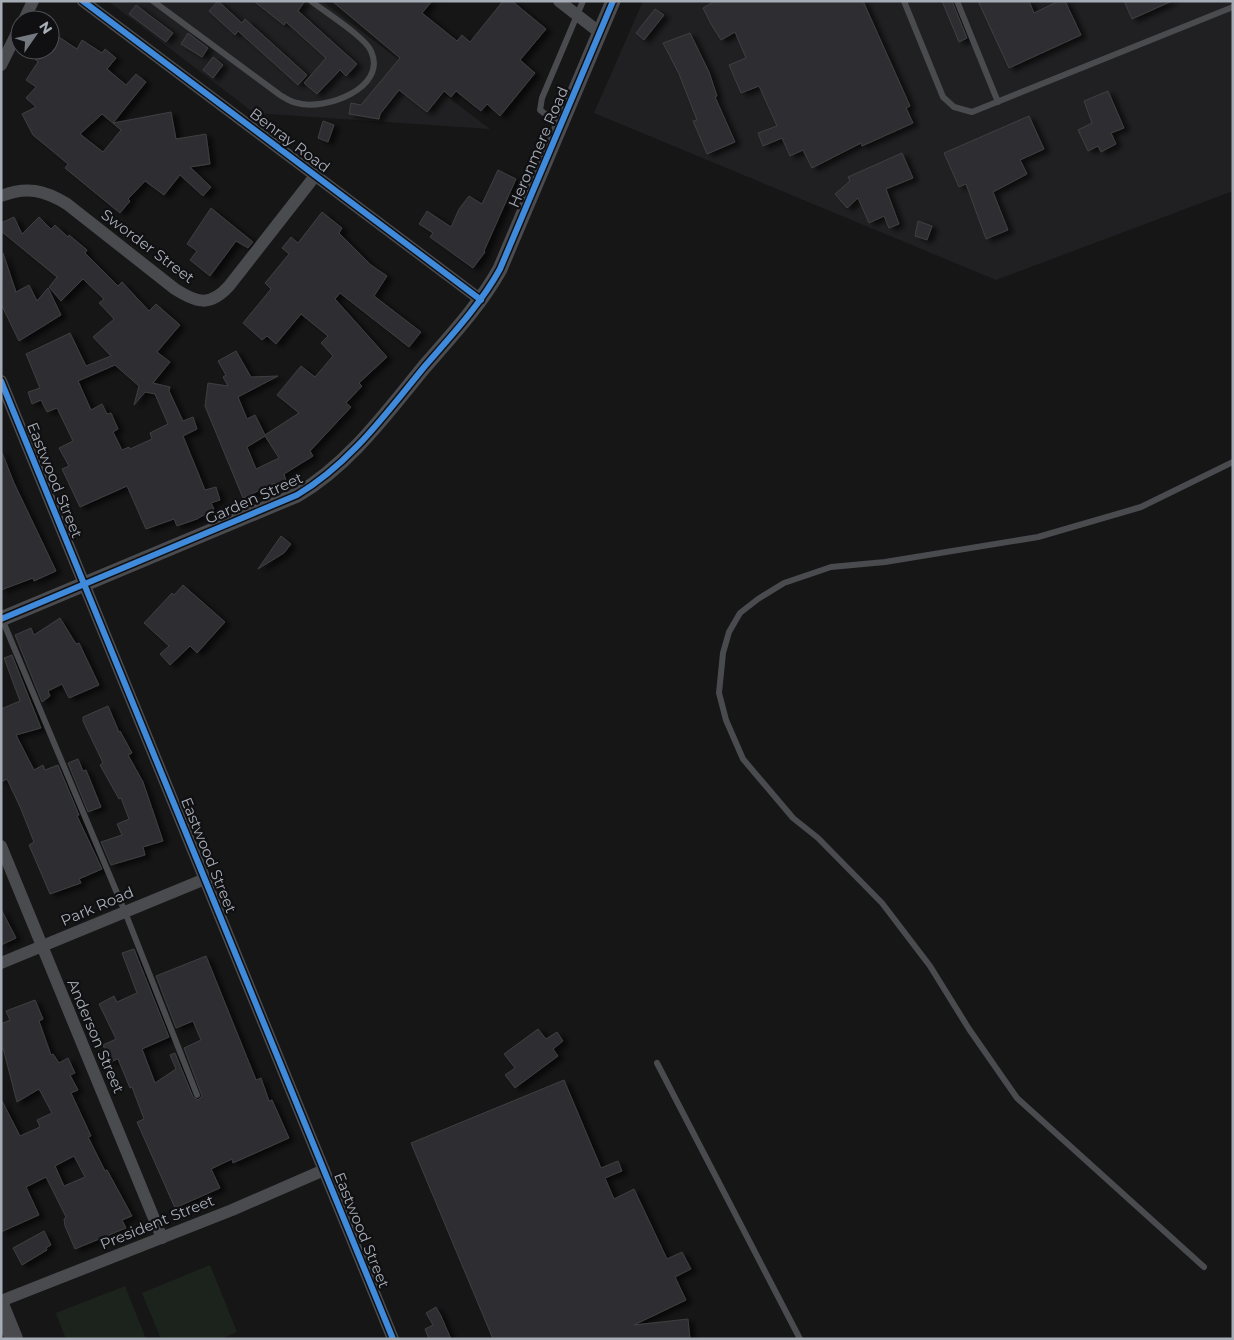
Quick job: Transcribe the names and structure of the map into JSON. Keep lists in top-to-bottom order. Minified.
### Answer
{"streets":{"street":["Benray Road","Heronmere Road","Sworder Street","Eastwood Street","Garden Street","Park Road","Anderson Street","President Street"]},"crossings":[["Benray Road","Heronmere Road"],["Benray Road","Sworder Street"],["Benray Road","Garden Street"],["Heronmere Road","Garden Street"],["Eastwood Street","Garden Street"],["Eastwood Street","Park Road"],["Eastwood Street","President Street"],["Park Road","Anderson Street"],["Anderson Street","President Street"]],"north":"top right"}
